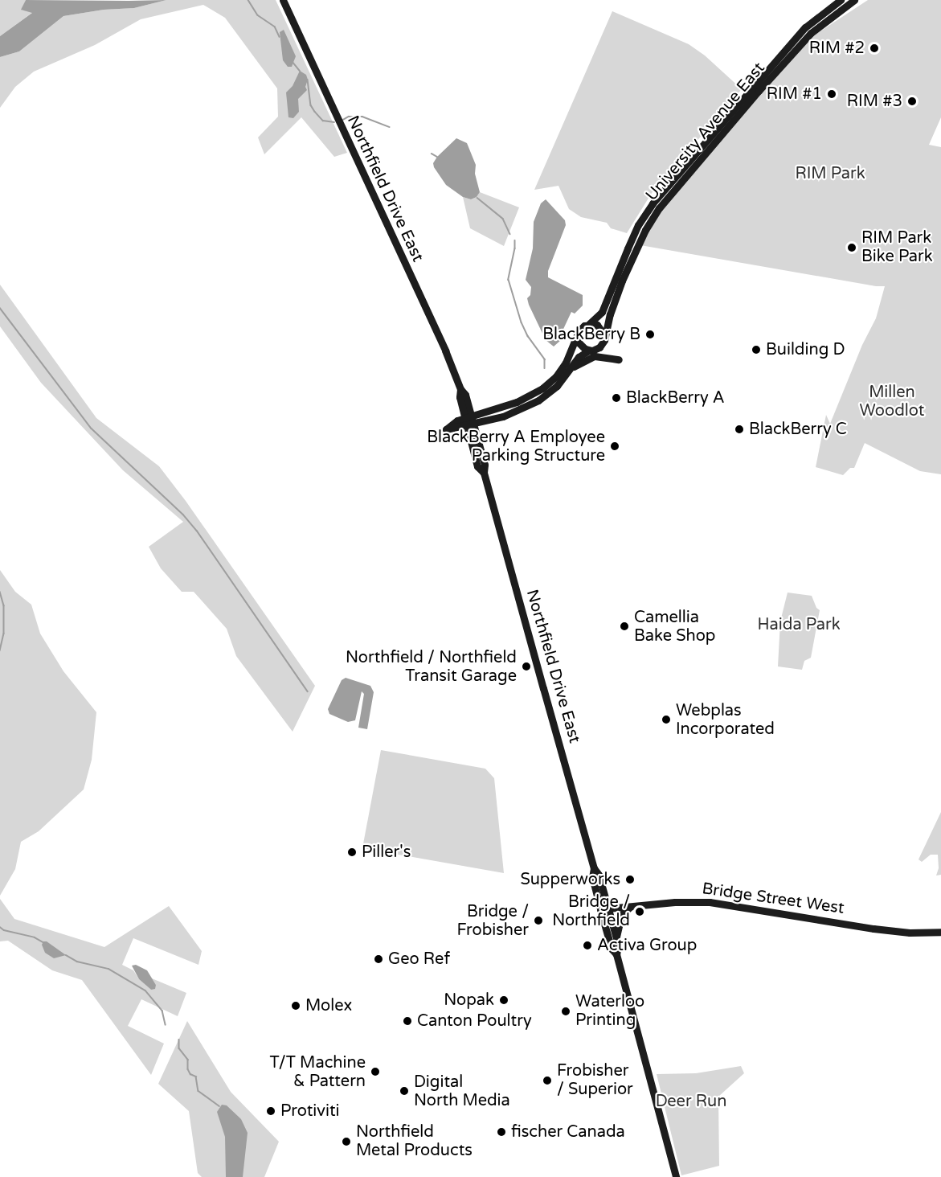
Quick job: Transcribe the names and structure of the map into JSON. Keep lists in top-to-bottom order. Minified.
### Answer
{"streets":{"main road":["University Avenue East","Northfield Drive East","Bridge Street West"]},"crossings":[["Northfield Drive East","Bridge Street West"]],"parks":["RIM Park","Millen Woodlot","Haida Park","Deer Run"],"places":["RIM #2","RIM #1","RIM #3","RIM Park Bike Park","BlackBerry B","Building D","BlackBerry A","BlackBerry C","BlackBerry A Employee Parking Structure","Camellia Bake Shop","Northfield / Northfield Transit Garage","Webplas Incorporated","Piller's","Supperworks","Bridge / Northfield","Bridge / Frobisher","Activa Group","Geo Ref","Nopak","Molex","Waterloo Printing","Canton Poultry","T/T Machine & Pattern","Frobisher / Superior","Digital North Media","Protiviti","fischer Canada","Northfield Metal Products"]}
